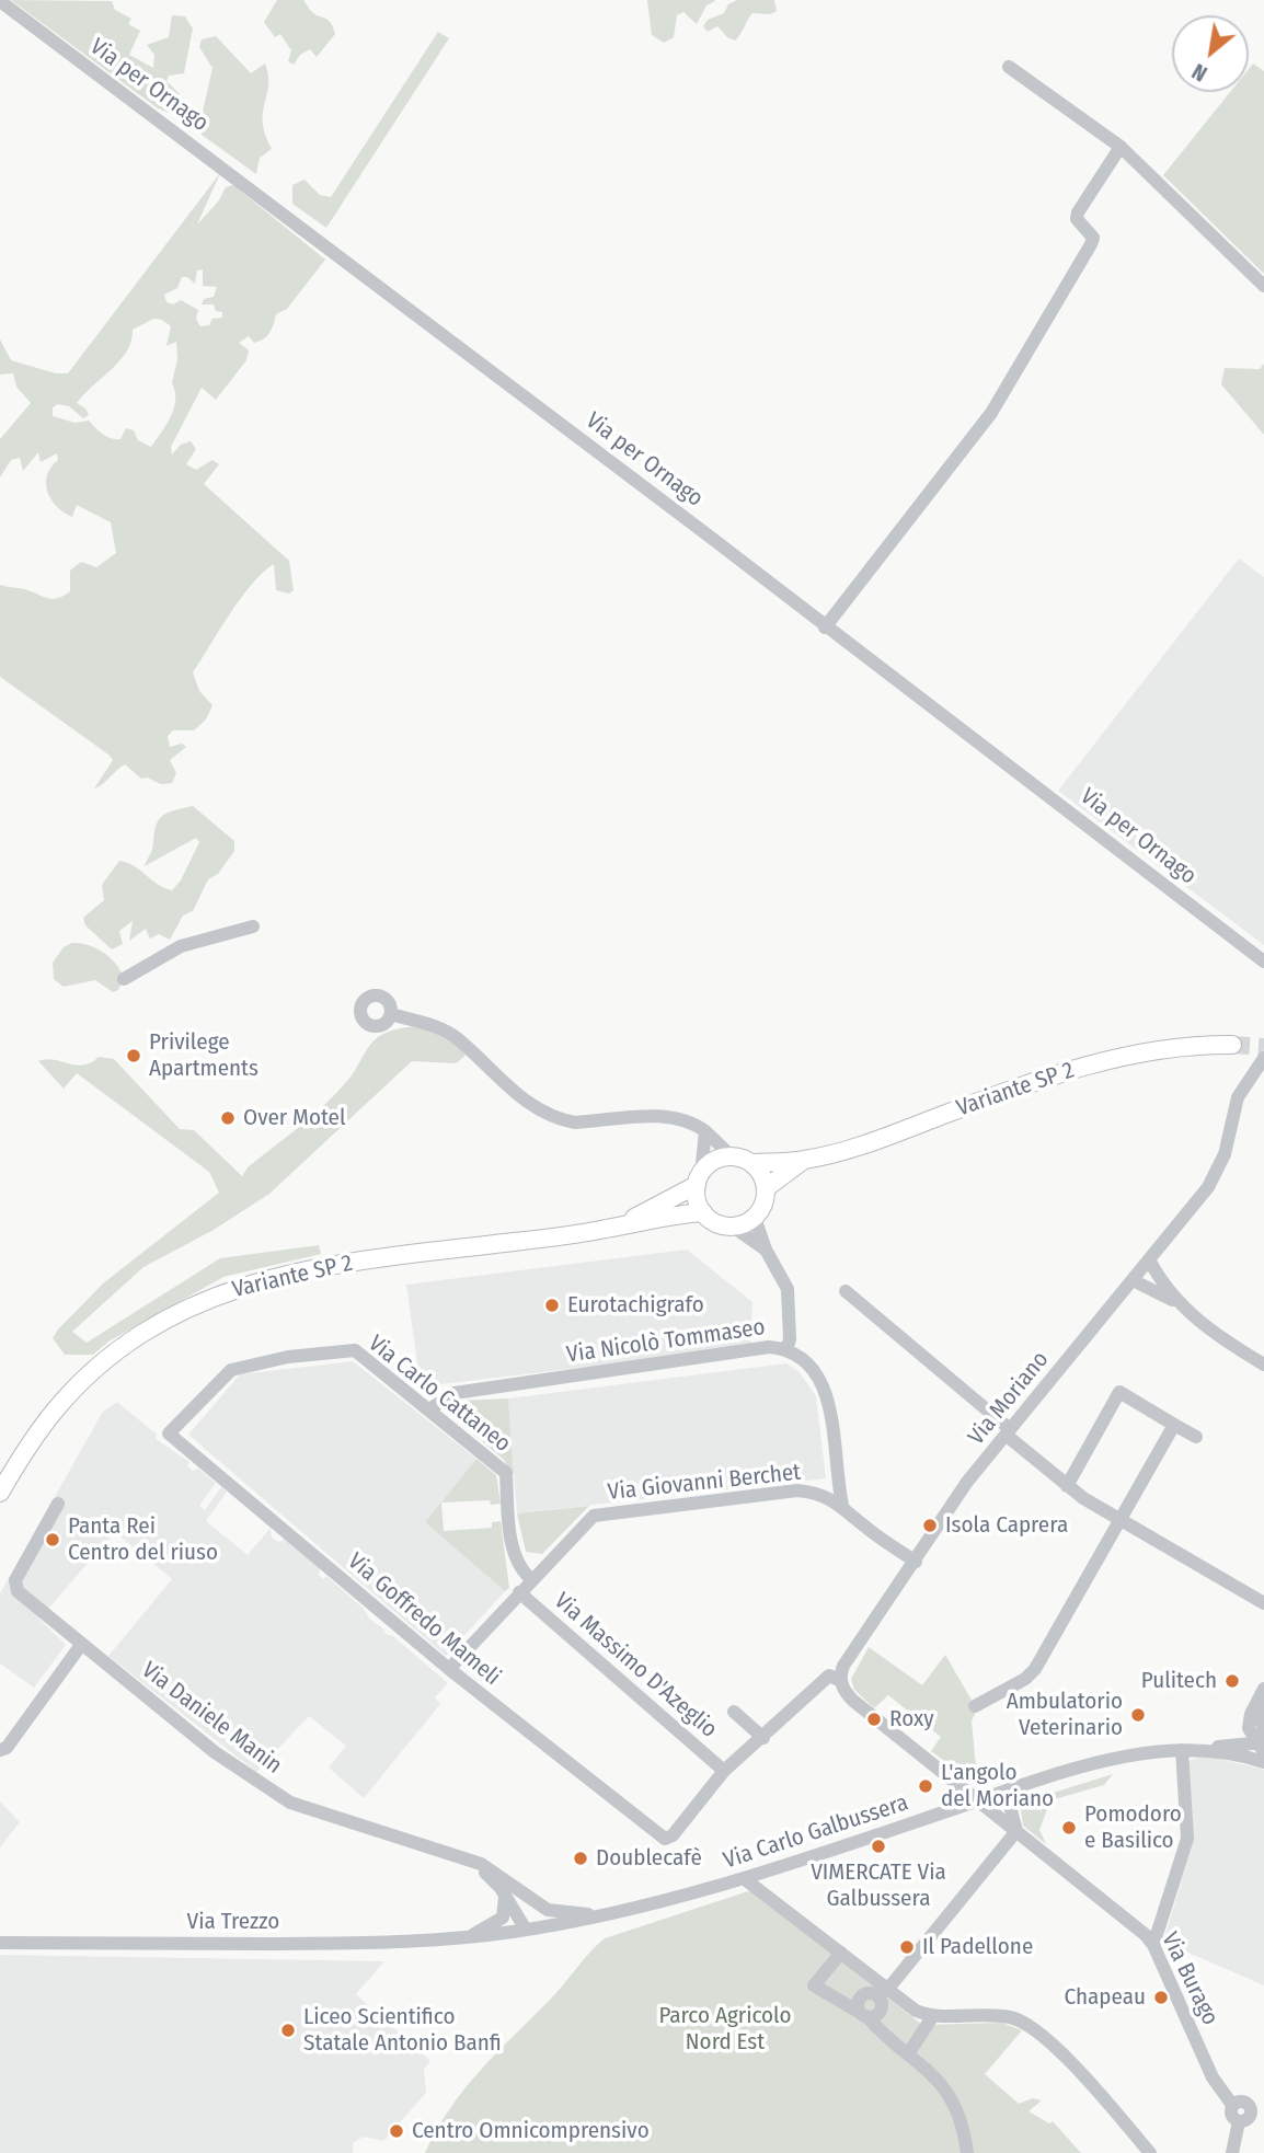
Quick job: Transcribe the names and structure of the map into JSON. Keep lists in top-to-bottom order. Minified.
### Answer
{"streets":{"main road":["Variante SP 2"],"street":["Via per Ornago","Via Nicolò Tommaseo","Via Carlo Cattaneo","Via Moriano","Via Giovanni Berchet","Via Goffredo Mameli","Via Massimo D'Azeglio","Via Daniele Manin","Via Carlo Galbussera","Via Trezzo","Via Burago"]},"crossings":[["Via Nicolò Tommaseo","Via Carlo Cattaneo"],["Via Nicolò Tommaseo","Via Giovanni Berchet"],["Via Carlo Cattaneo","Via Giovanni Berchet"],["Via Carlo Cattaneo","Via Goffredo Mameli"],["Via Moriano","Via Burago"],["Via Giovanni Berchet","Via Goffredo Mameli"],["Via Giovanni Berchet","Via Massimo D'Azeglio"],["Via Goffredo Mameli","Via Massimo D'Azeglio"],["Via Daniele Manin","Via Carlo Galbussera"],["Via Carlo Galbussera","Via Trezzo"],["Via Carlo Galbussera","Via Burago"]],"parks":["Parco Agricolo Nord Est"],"places":["Privilege Apartments","Over Motel","Eurotachigrafo","Isola Caprera","Panta Rei Centro del riuso","Pulitech","Ambulatorio Veterinario","Roxy","L'angolo del Moriano","Pomodoro e Basilico","VIMERCATE Via Galbussera","Doublecafè","Il Padellone","Chapeau","Liceo Scientifico Statale Antonio Banfi","Centro Omnicomprensivo"],"north":"bottom left"}
